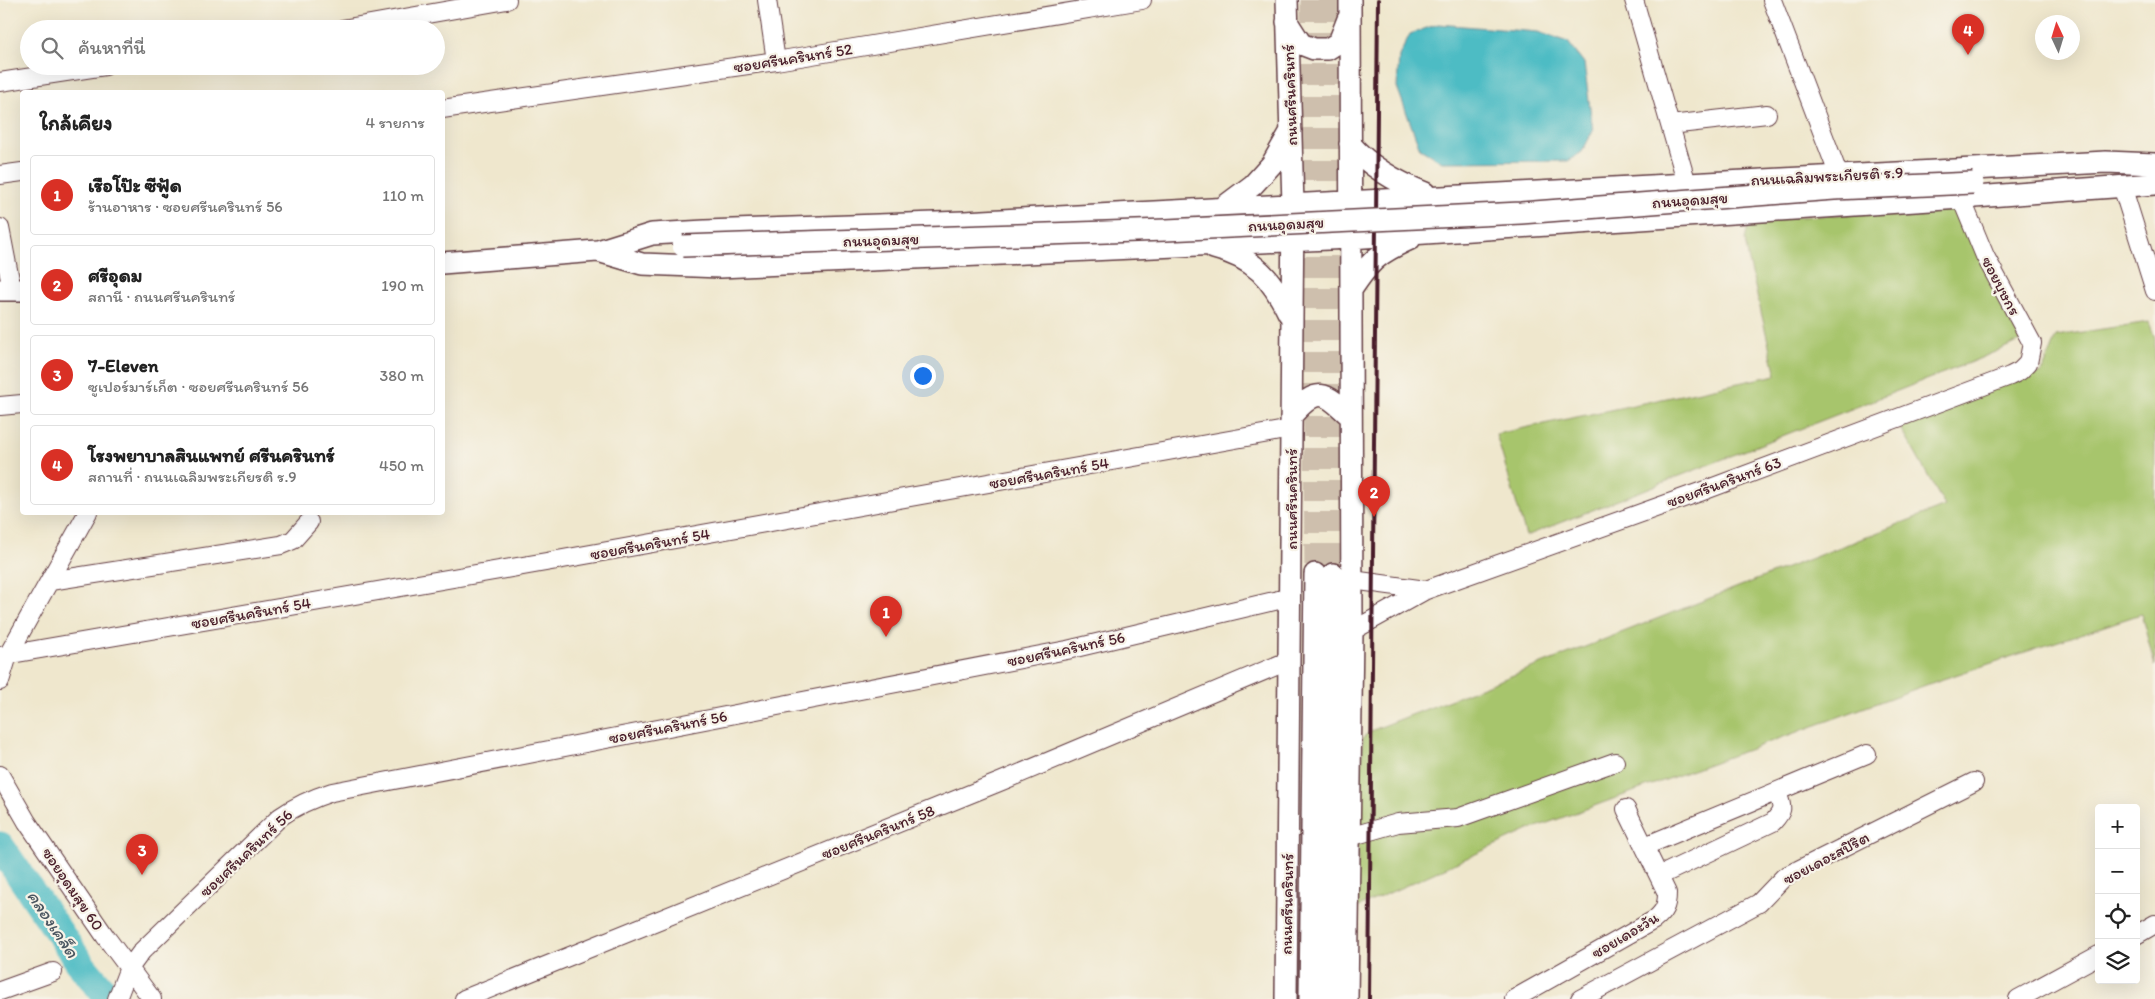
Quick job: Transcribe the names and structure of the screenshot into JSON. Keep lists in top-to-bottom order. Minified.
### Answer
{"streets":{"main road":["ถนนศรีนครินทร์","ถนนเฉลิมพระเกียรติ ร.9","ถนนอุดมสุข"],"street":["ซอยศรีนครินทร์ 52","ซอยบุษกร","ซอยศรีนครินทร์ 54","ซอยศรีนครินทร์ 63","ซอยศรีนครินทร์ 56","ซอยศรีนครินทร์ 58","ซอยเดอะสปิริต","ซอยอุดมสุข 60","ซอยเดอะวัน"]},"crossings":[["ถนนศรีนครินทร์","ถนนเฉลิมพระเกียรติ ร.9"],["ถนนศรีนครินทร์","ถนนอุดมสุข"],["ถนนศรีนครินทร์","ซอยศรีนครินทร์ 54"],["ถนนศรีนครินทร์","ซอยศรีนครินทร์ 63"],["ถนนศรีนครินทร์","ซอยศรีนครินทร์ 56"],["ถนนศรีนครินทร์","ซอยศรีนครินทร์ 58"],["ถนนเฉลิมพระเกียรติ ร.9","ถนนอุดมสุข"],["ถนนเฉลิมพระเกียรติ ร.9","ซอยบุษกร"],["ถนนอุดมสุข","ซอยบุษกร"],["ซอยบุษกร","ซอยศรีนครินทร์ 63"],["ซอยศรีนครินทร์ 56","ซอยอุดมสุข 60"]],"water":["คลองเคล็ด"],"north":"top","page":{"pins":["4","2","1","3"],"search":"ค้นหาที่นี่","heading":["ใกล้เคียง","4 รายการ"],"list":[{"mark":"1","name":"เรือโป๊ะ ซีฟู้ด","note":"ร้านอาหาร · ซอยศรีนครินทร์ 56","value":"110 m"},{"mark":"2","name":"ศรีอุดม","note":"สถานี · ถนนศรีนครินทร์","value":"190 m"},{"mark":"3","name":"7-Eleven","note":"ซูเปอร์มาร์เก็ต · ซอยศรีนครินทร์ 56","value":"380 m"},{"mark":"4","name":"โรงพยาบาลสินแพทย์ ศรีนครินทร์","note":"สถานที่ · ถนนเฉลิมพระเกียรติ ร.9","value":"450 m"}],"map_buttons":["+","−"]}}
